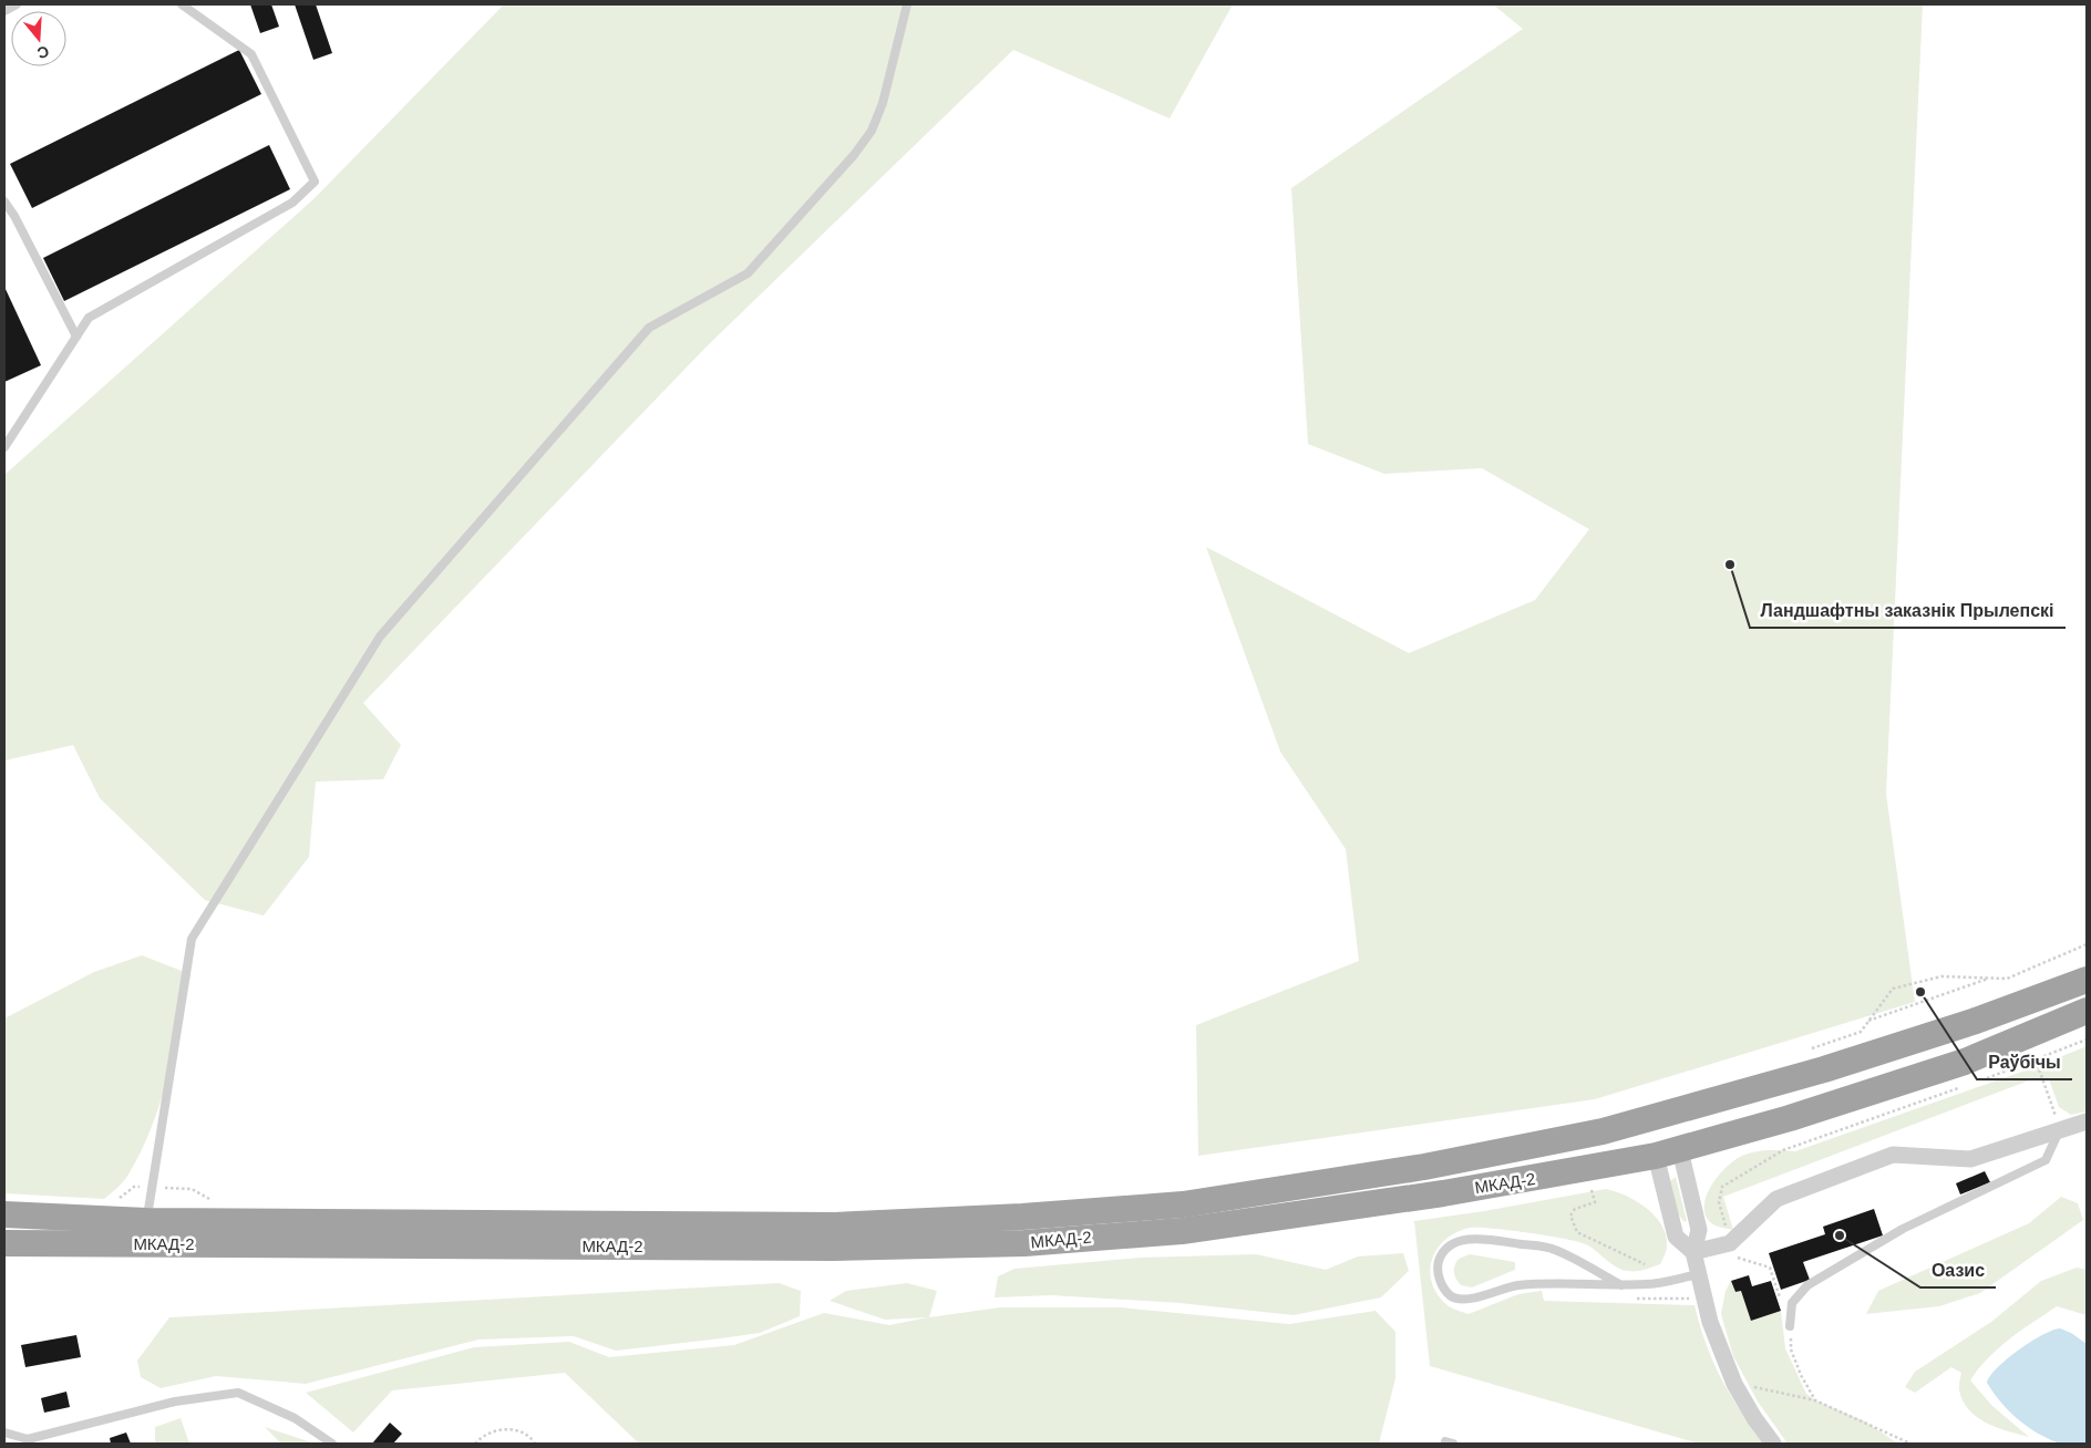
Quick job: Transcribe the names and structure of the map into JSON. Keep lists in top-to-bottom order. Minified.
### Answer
{"streets":{"highway":["МКАД-2"]},"places":["Ландшафтны заказнік Прылепскі","Раўбічы","Оазис"],"north":"bottom"}
